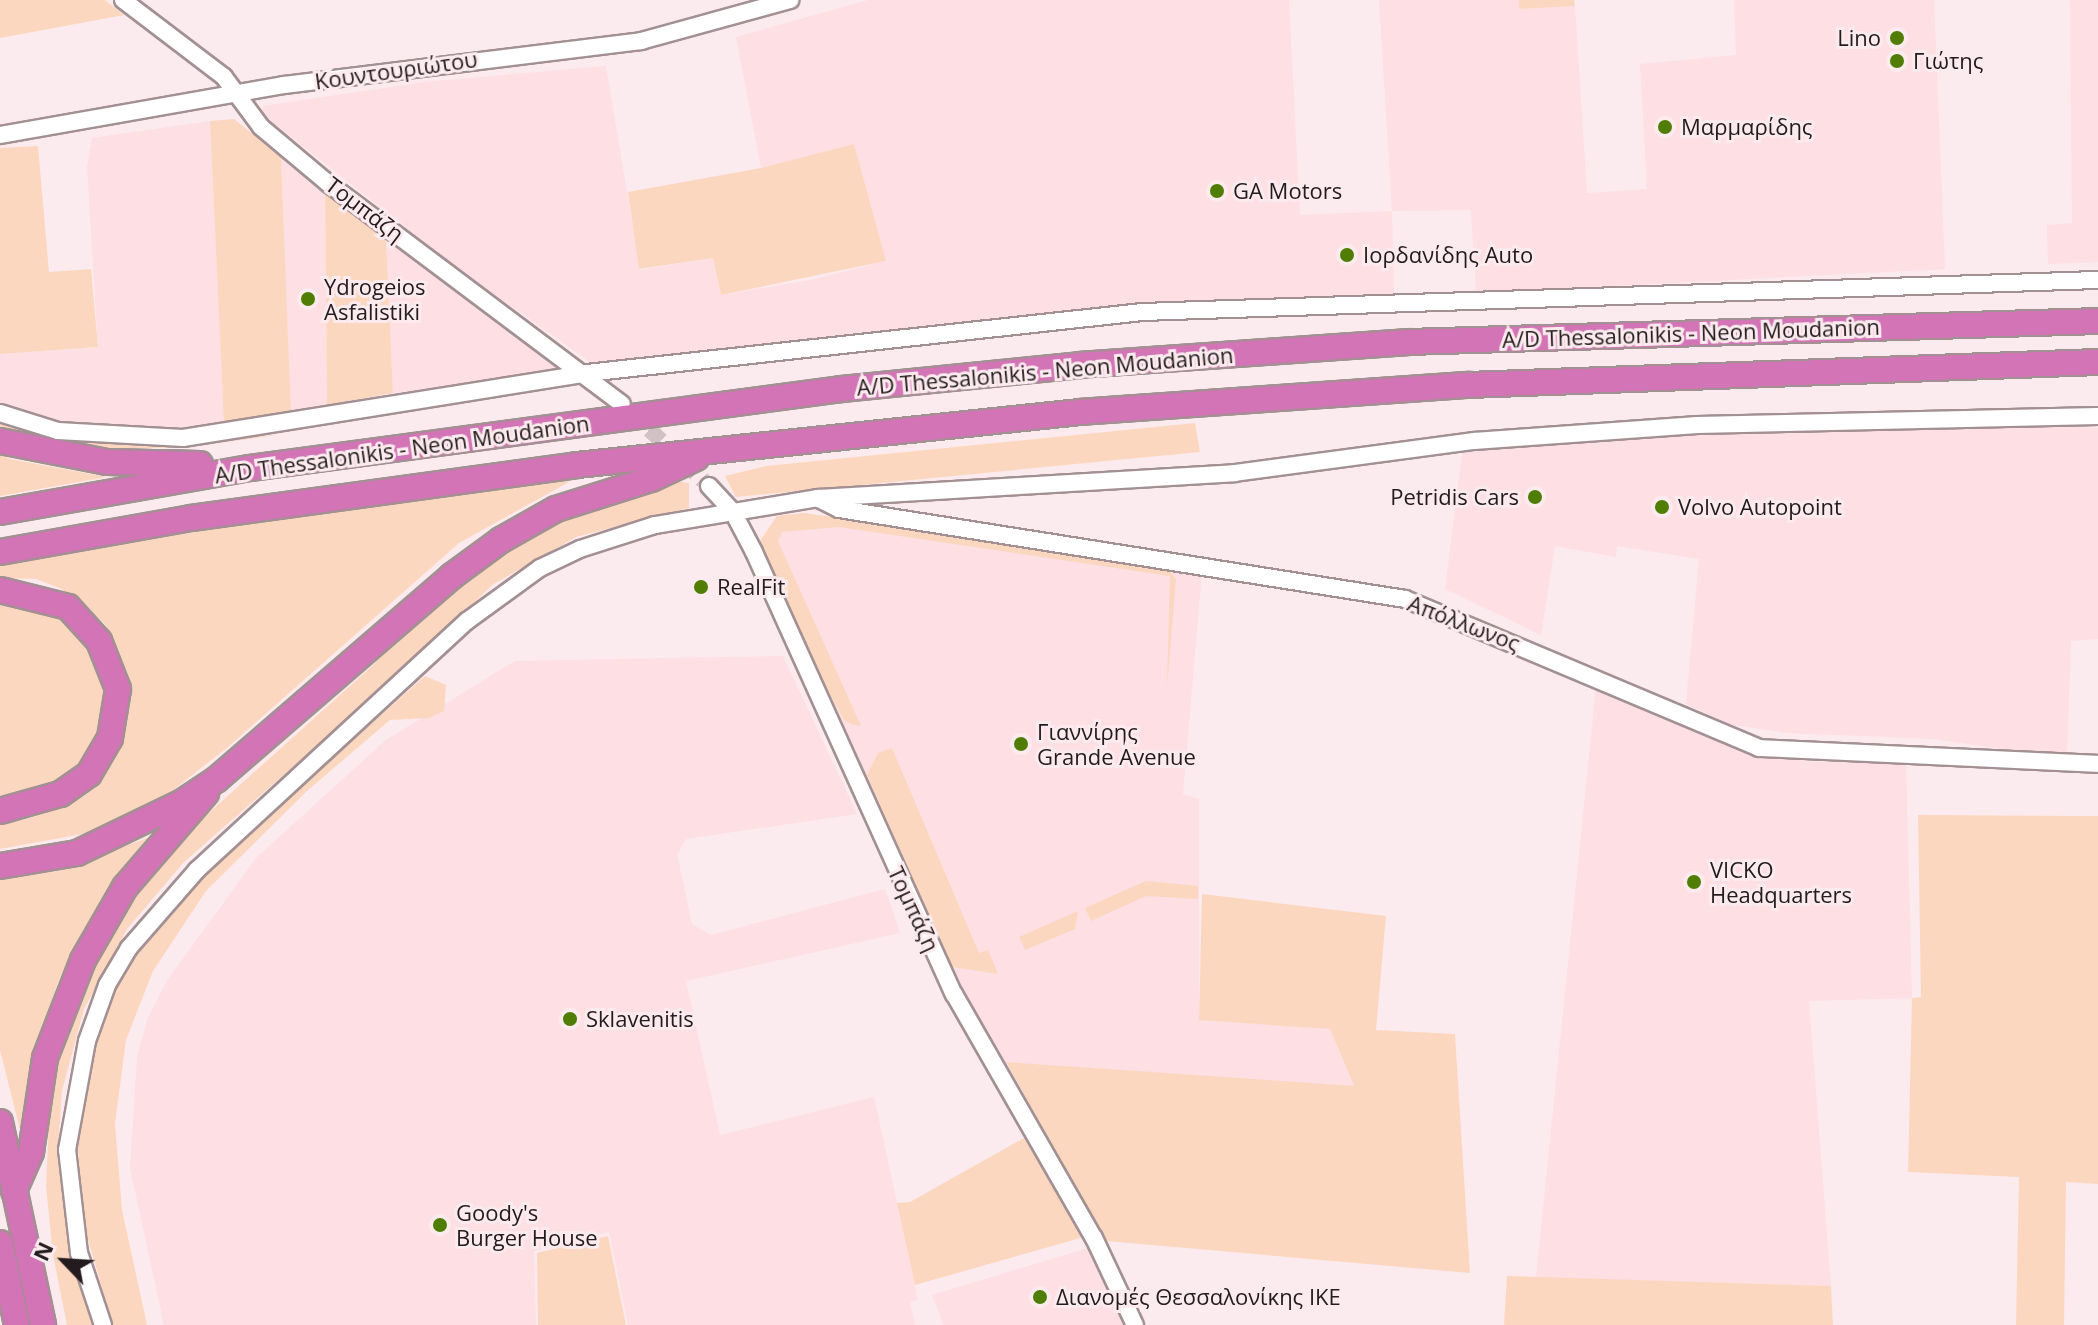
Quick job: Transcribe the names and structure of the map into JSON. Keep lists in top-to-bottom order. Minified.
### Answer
{"streets":{"highway":["A/D Thessalonikis - Neon Moudanion"],"street":["Κουντουριώτου","Τομπάζη","Απόλλωνος"]},"crossings":[["Κουντουριώτου","Τομπάζη"]],"places":["Lino","Γιώτης","Μαρμαρίδης","GA Motors","Ιορδανίδης Auto","Ydrogeios Asfalistiki","Petridis Cars","Volvo Autopoint","RealFit","Γιαννίρης Grande Avenue","VICKO Headquarters","Sklavenitis","Goody's Burger House","Διανομές Θεσσαλονίκης ΙΚΕ"],"north":"top left"}
